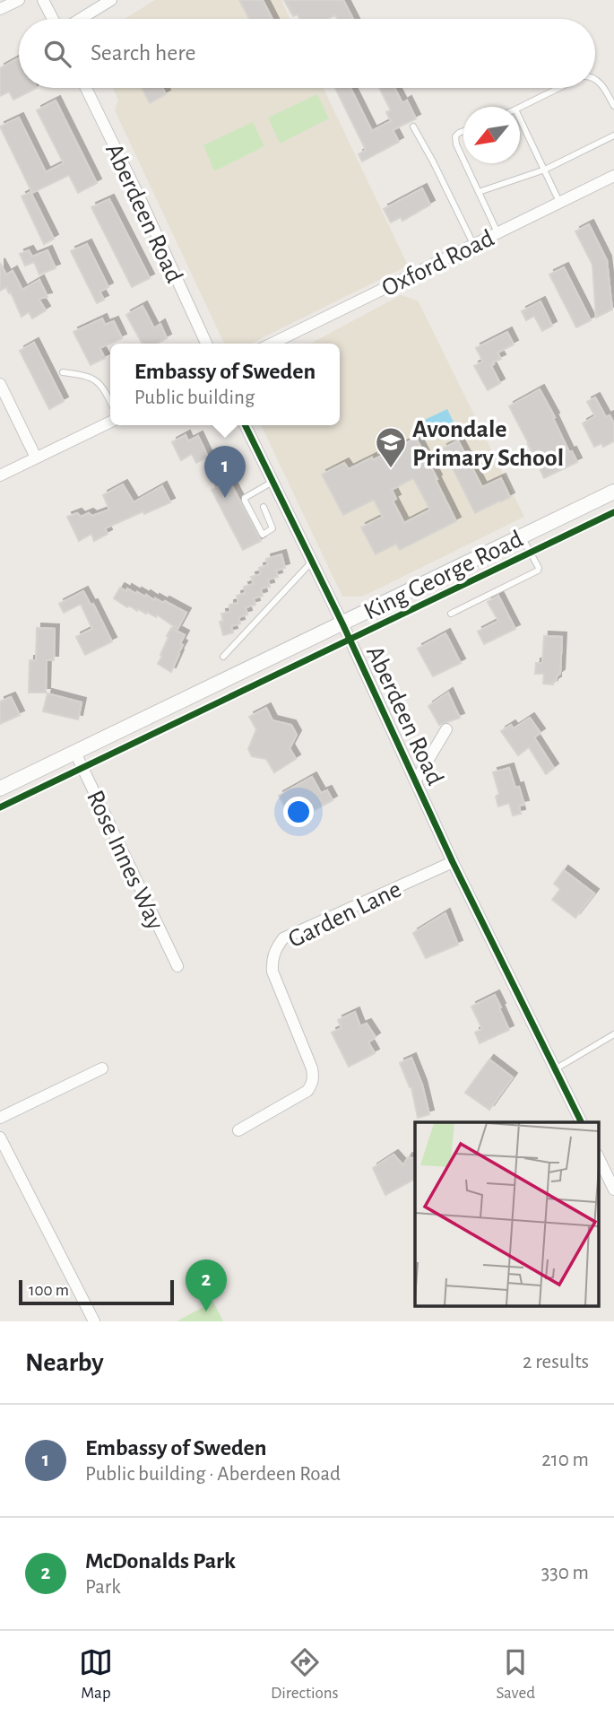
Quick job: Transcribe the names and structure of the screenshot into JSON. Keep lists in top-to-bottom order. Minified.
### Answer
{"streets":{"main road":["King George Road"],"street":["Aberdeen Road","Oxford Road","Rose Innes Way","Garden Lane"]},"crossings":[["Aberdeen Road","King George Road"],["Aberdeen Road","Garden Lane"],["King George Road","Rose Innes Way"]],"places":{"school or university":["Avondale Primary School"]},"scale_bar":"100 m","north":"bottom left","page":{"search":"Search here","popup":["Embassy of Sweden","Public building"],"pins":["1","2"],"scale":"100 m","heading":["Nearby","2 results"],"list":[{"mark":"1","name":"Embassy of Sweden","note":"Public building · Aberdeen Road","value":"210 m"},{"mark":"2","name":"McDonalds Park","note":"Park","value":"330 m"}],"nav":["Map","Directions","Saved"]}}
